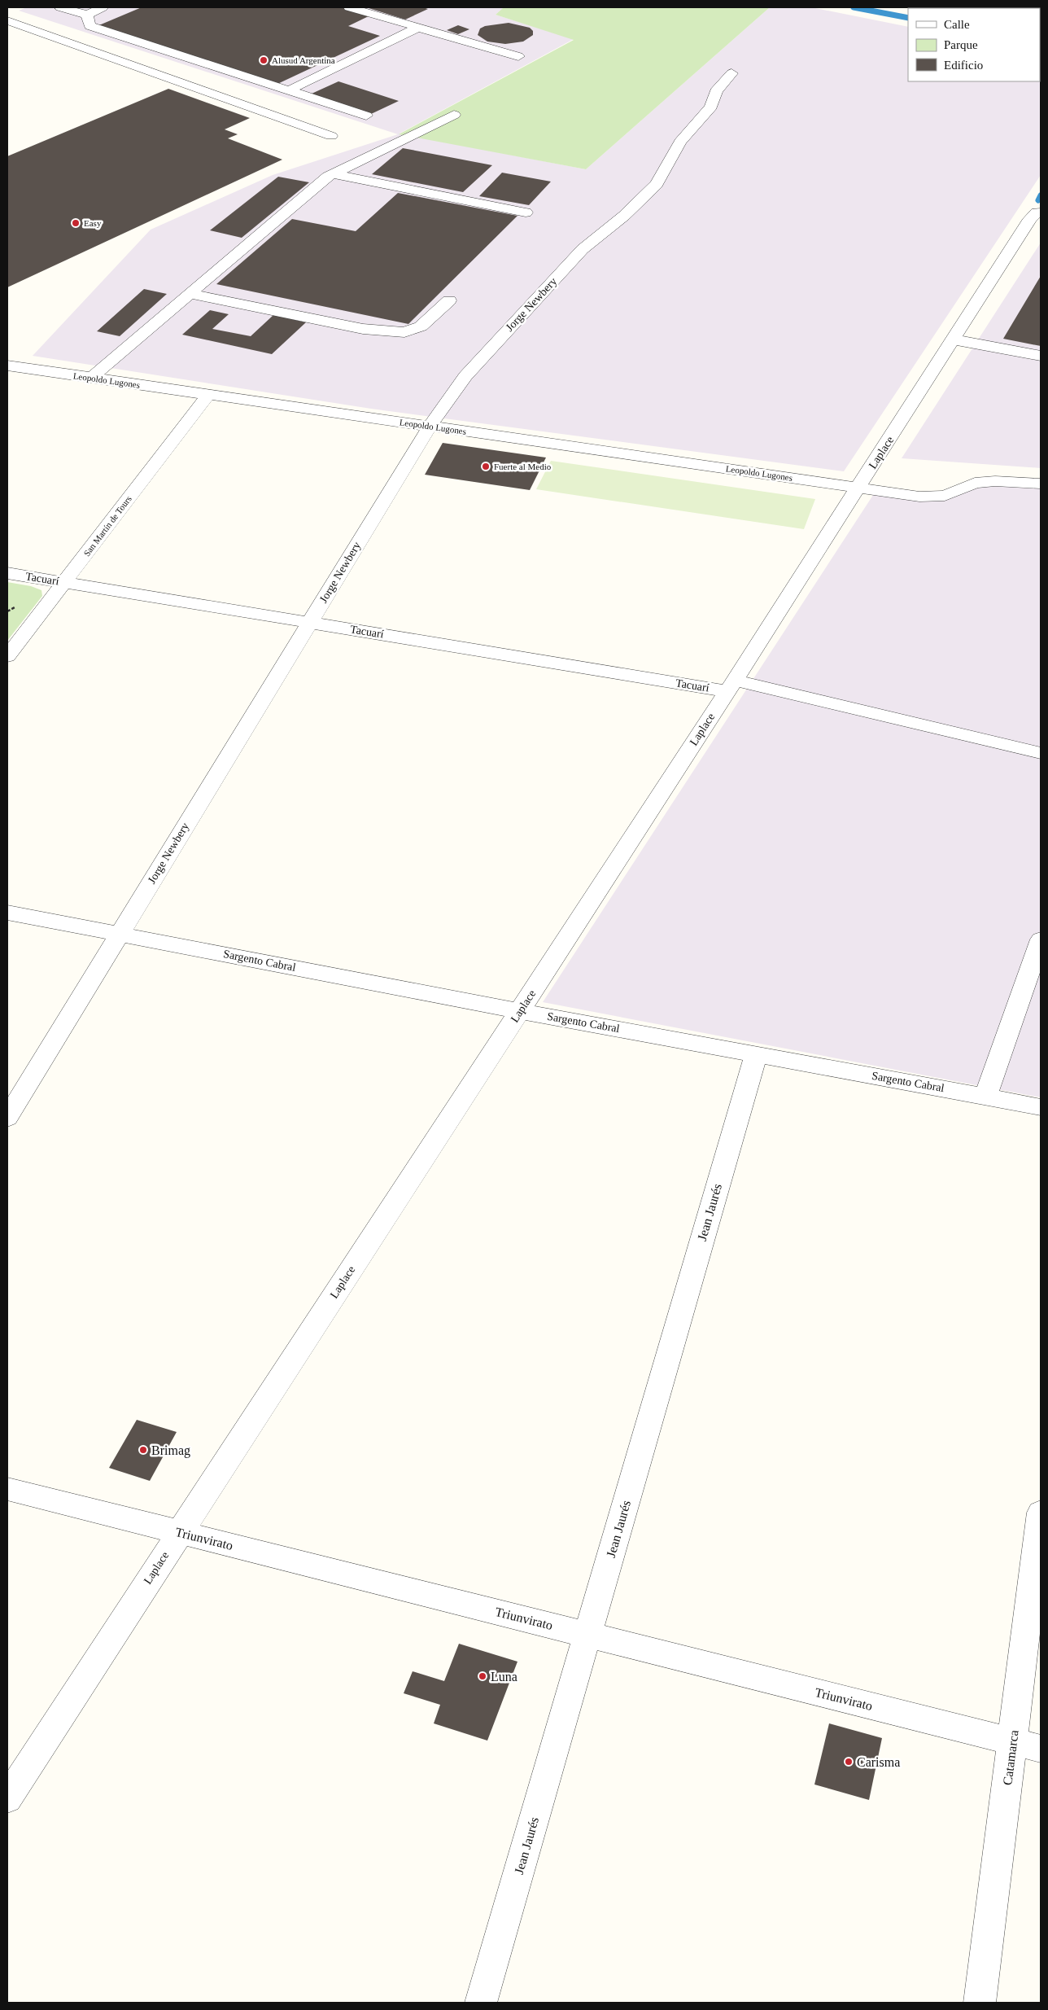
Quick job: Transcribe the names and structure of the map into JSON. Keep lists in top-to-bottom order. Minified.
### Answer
{"streets":{"street":["Jorge Newbery","Leopoldo Lugones","Laplace","San Martín de Tours","Tacuarí","Sargento Cabral","Jean Jaurés","Triunvirato","Catamarca"]},"crossings":[["Jorge Newbery","Leopoldo Lugones"],["Jorge Newbery","Tacuarí"],["Jorge Newbery","Sargento Cabral"],["Leopoldo Lugones","Laplace"],["Leopoldo Lugones","San Martín de Tours"],["Laplace","Tacuarí"],["Laplace","Sargento Cabral"],["Laplace","Triunvirato"],["San Martín de Tours","Tacuarí"],["Sargento Cabral","Jean Jaurés"],["Jean Jaurés","Triunvirato"],["Triunvirato","Catamarca"]],"places":["Alusud Argentina","Easy","Fuerte al Medio","Brimag","Luna","Carisma"],"legend":["Calle","Parque","Edificio"]}
